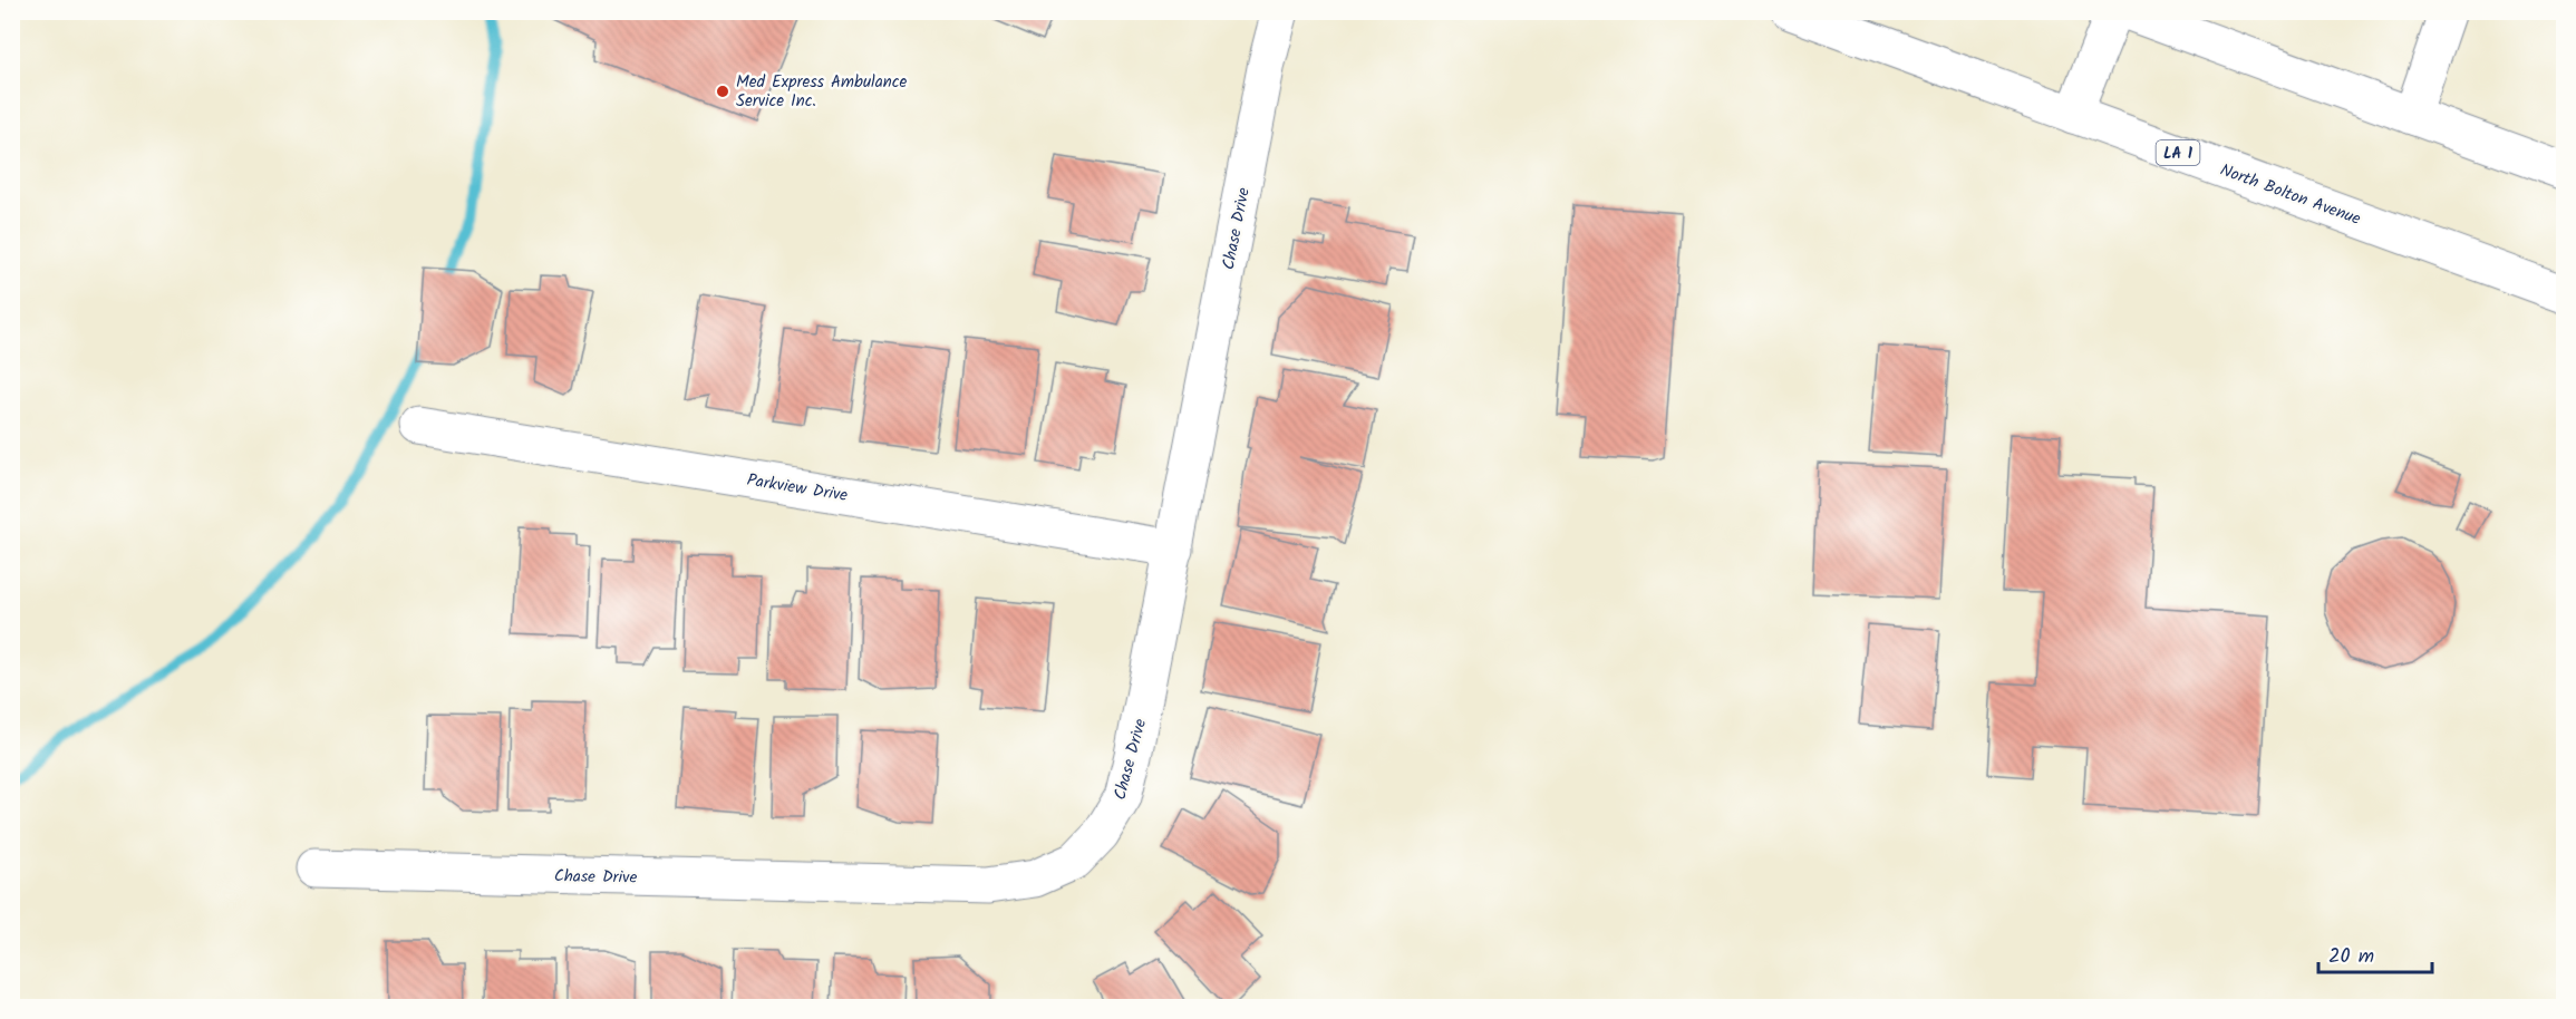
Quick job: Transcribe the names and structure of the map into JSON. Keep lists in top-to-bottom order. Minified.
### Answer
{"streets":{"street":["LA 1","North Bolton Avenue","Chase Drive","Parkview Drive"]},"crossings":[["Chase Drive","Parkview Drive"]],"places":["Med Express Ambulance Service Inc."],"scale_bar":"20 m"}
